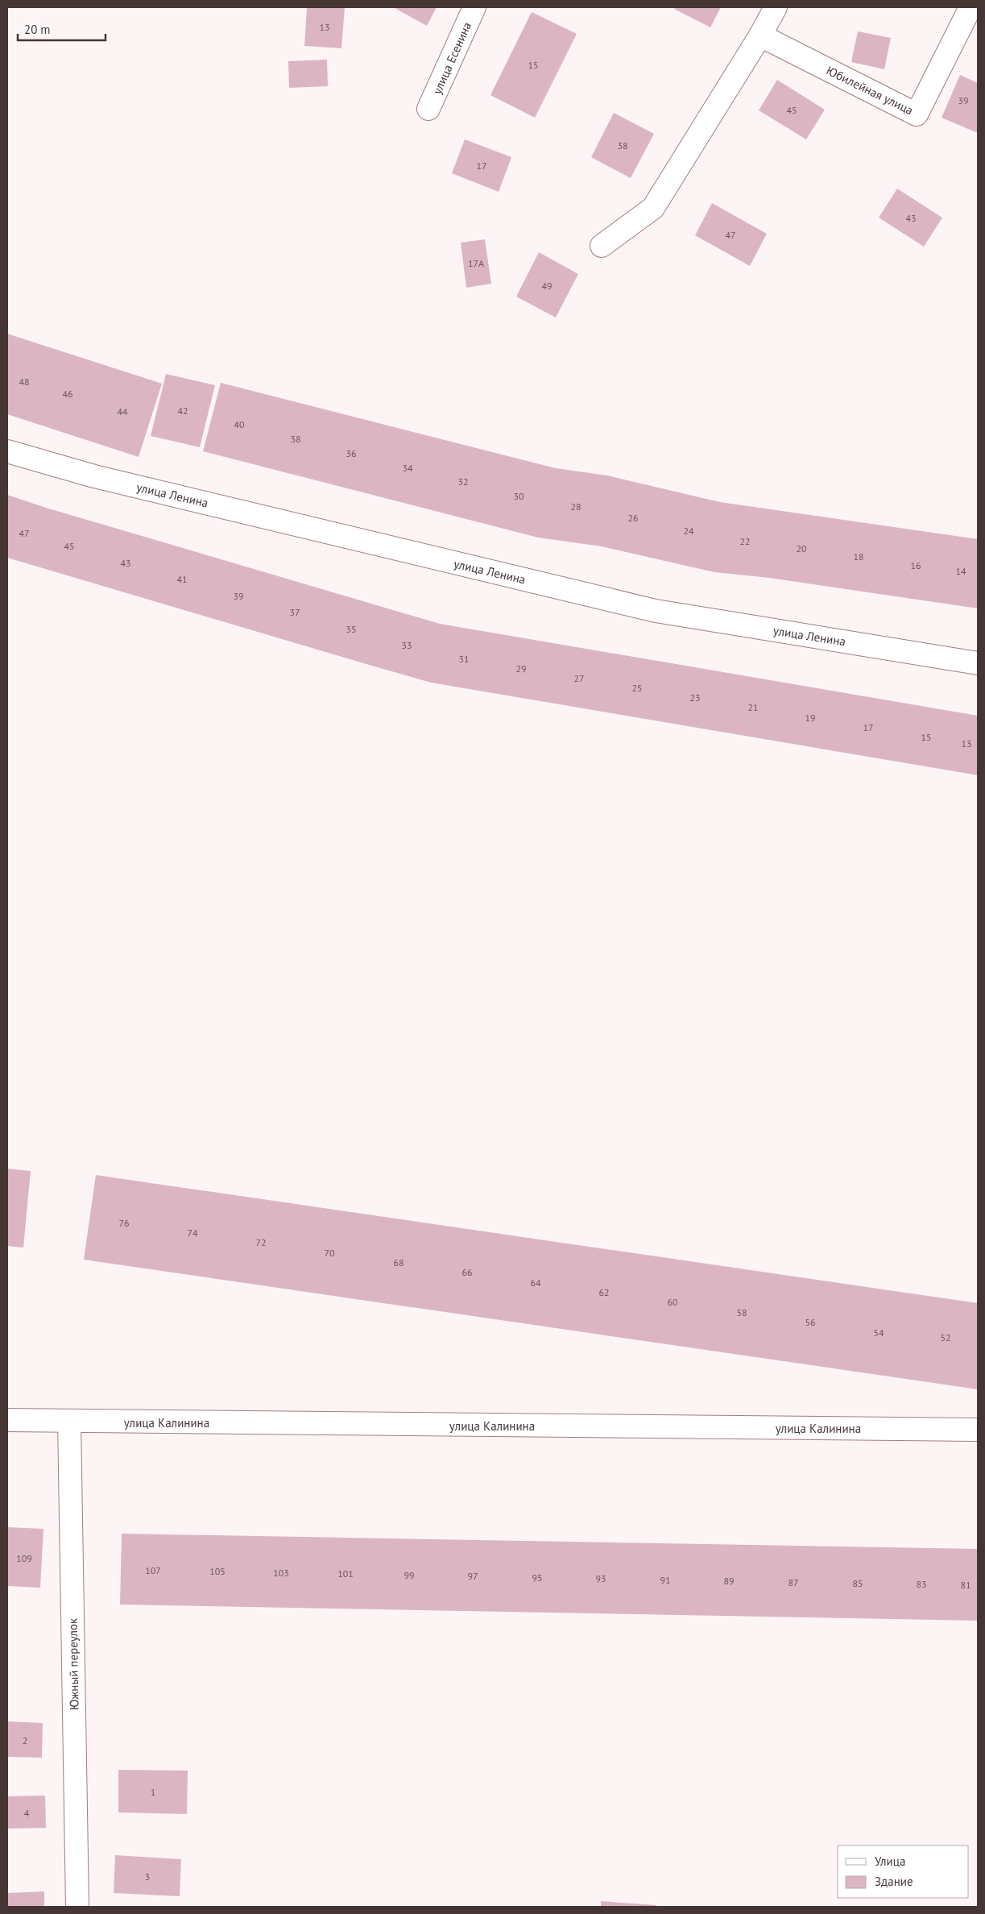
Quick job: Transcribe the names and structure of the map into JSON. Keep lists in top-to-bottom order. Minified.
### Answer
{"streets":{"street":["улица Есенина","Юбилейная улица","улица Ленина","улица Калинина","Южный переулок"]},"crossings":[["улица Калинина","Южный переулок"]],"house_numbers":["13","15","39","45","38","17","43","47","17А","49","48","46","42","44","40","38","36","34","32","30","28","26","24","47","22","45","20","18","43","16","14","41","39","37","35","33","31","29","27","25","23","21","19","17","15","13","76","74","72","70","68","66","64","62","60","58","56","54","52","109","107","105","103","101","99","97","95","93","91","89","87","85","83","81","2","1","4","3"],"legend":["Улица","Здание"],"scale_bar":"20 m"}
